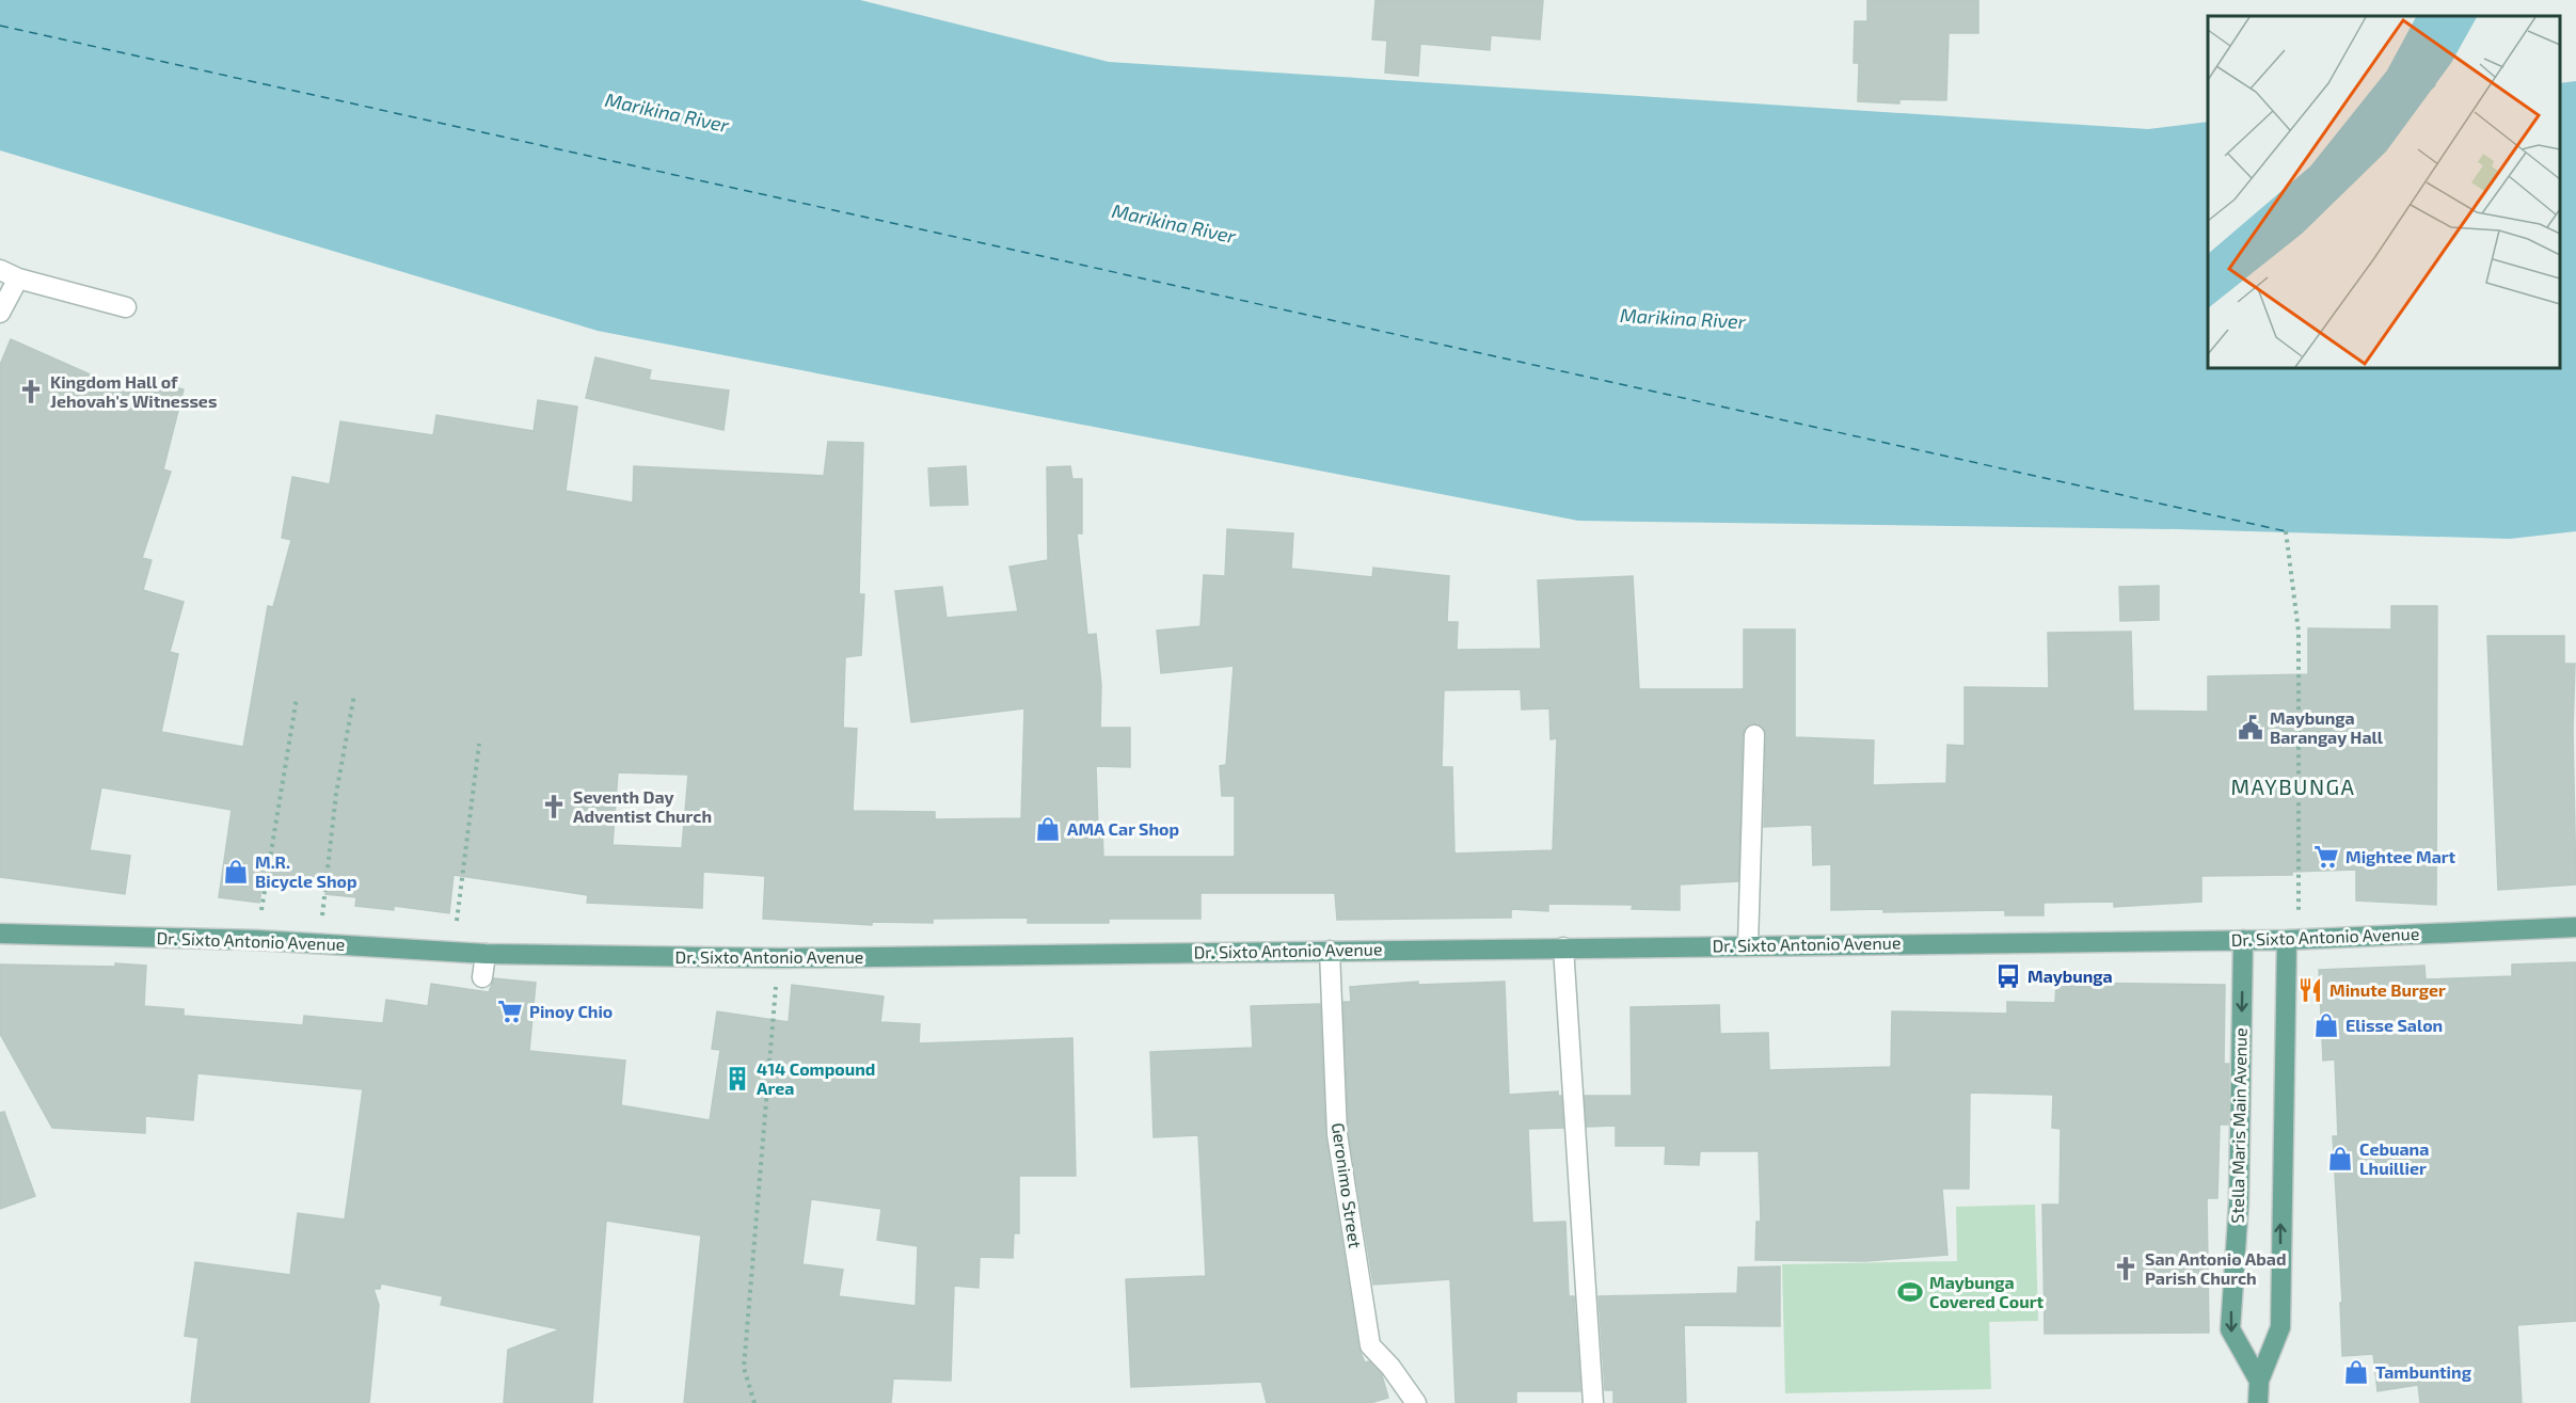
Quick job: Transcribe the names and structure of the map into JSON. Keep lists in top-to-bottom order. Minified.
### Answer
{"streets":{"main road":["Dr. Sixto Antonio Avenue","Stella Maris Main Avenue"],"street":["Geronimo Street"]},"crossings":[["Dr. Sixto Antonio Avenue","Stella Maris Main Avenue"],["Dr. Sixto Antonio Avenue","Geronimo Street"]],"districts":["MAYBUNGA"],"water":["Marikina River"],"places":{"church":["Kingdom Hall of Jehovah's Witnesses","Seventh Day Adventist Church","San Antonio Abad Parish Church"],"public building":["Maybunga Barangay Hall"],"shop":["AMA Car Shop","M.R. Bicycle Shop","Elisse Salon","Cebuana Lhuillier","Tambunting"],"supermarket":["Mightee Mart","Pinoy Chio"],"bus stop":["Maybunga"],"restaurant":["Minute Burger"],"building":["414 Compound Area"],"sports":["Maybunga Covered Court"]}}
